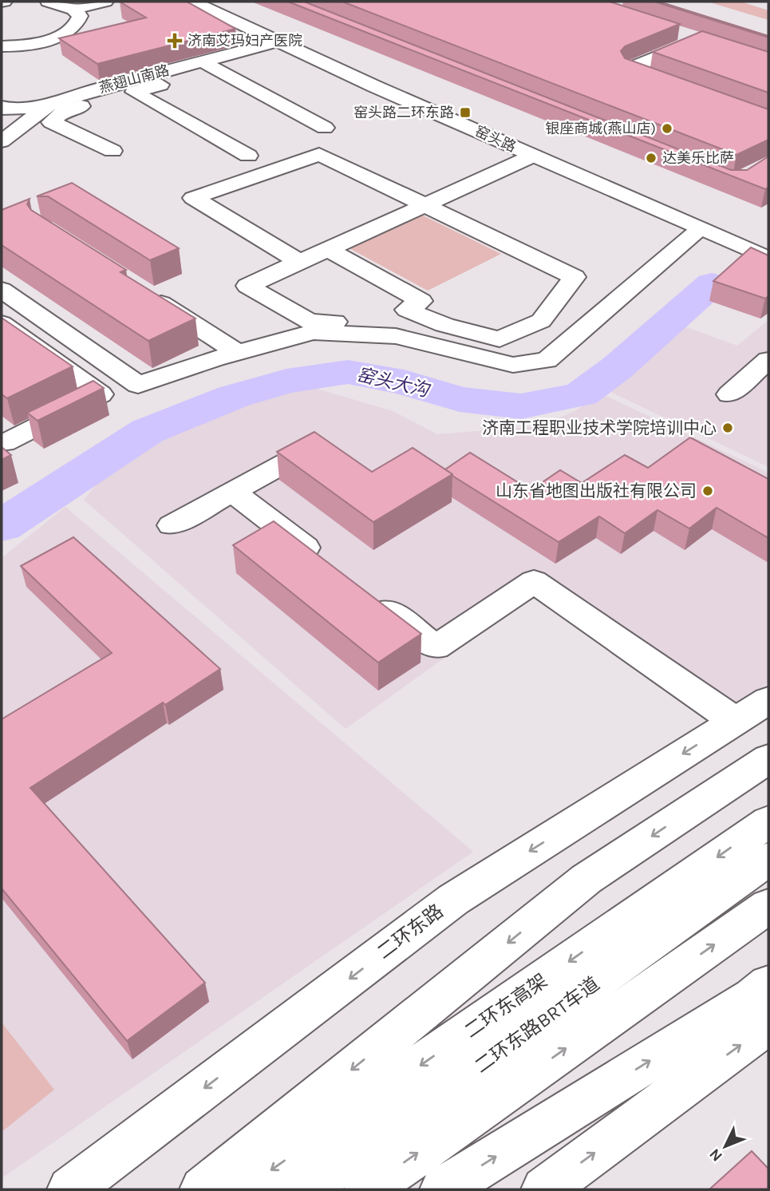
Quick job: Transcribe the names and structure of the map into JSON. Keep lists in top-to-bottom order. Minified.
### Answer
{"streets":{"main road":["燕翅山南路","窑头路","二环东路","二环东高架","二环东路BRT车道"]},"crossings":[["燕翅山南路","窑头路"]],"water":["窑头大沟"],"places":{"health":["济南艾玛妇产医院"],"transit":["窑头路二环东路"],"other":["银座商城(燕山店)","达美乐比萨","济南工程职业技术学院培训中心","山东省地图出版社有限公司"]},"north":"bottom left"}
